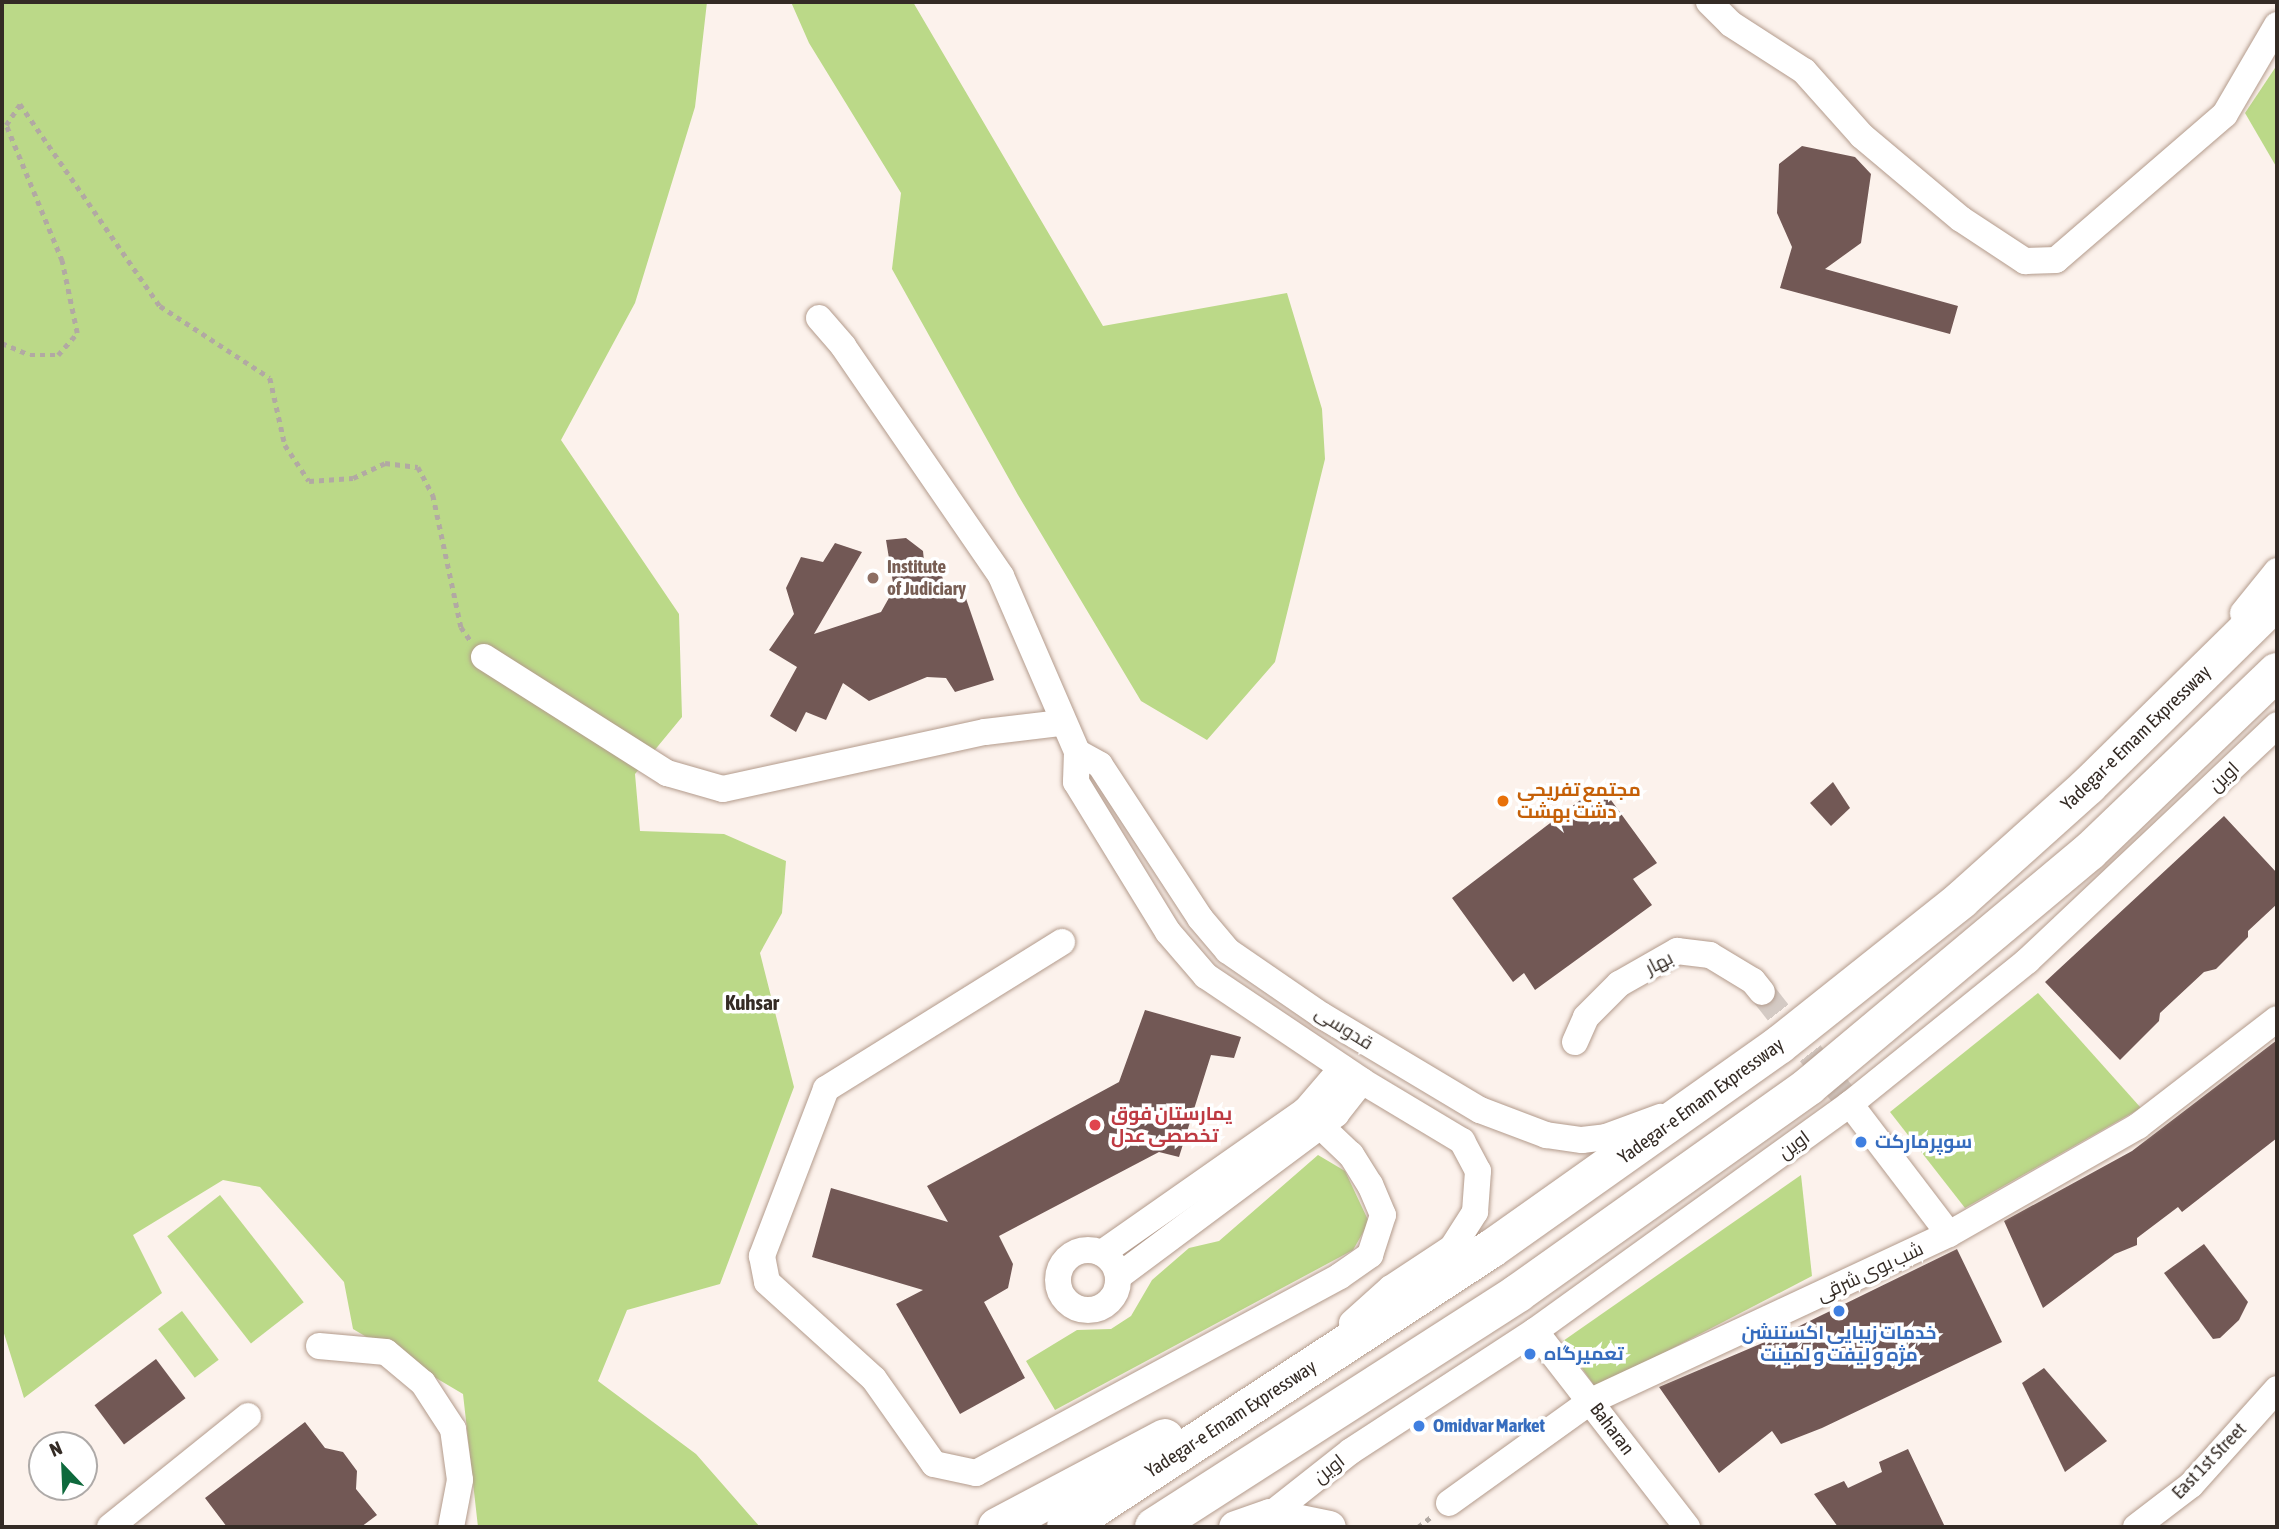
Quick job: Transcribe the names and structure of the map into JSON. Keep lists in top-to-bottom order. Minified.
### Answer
{"streets":{"highway":["Yadegar-e Emam Expressway"],"main road":["اوین"],"street":["بهار","قدوسی","شب بوی شرقی","Baharan","East 1st Street"]},"crossings":[["Yadegar-e Emam Expressway","قدوسی"],["اوین","Baharan"],["شب بوی شرقی","Baharan"]],"districts":["Kuhsar"],"places":["Institute of Judiciary","مجتمع تفریحی دشت بهشت","یمارستان فوق تخصصی عدل","سوپرمارکت","خدمات زیبایی اکستنشن مژه و لیفت و لمینت","تعمیرگاه","Omidvar Market"],"north":"top left"}
